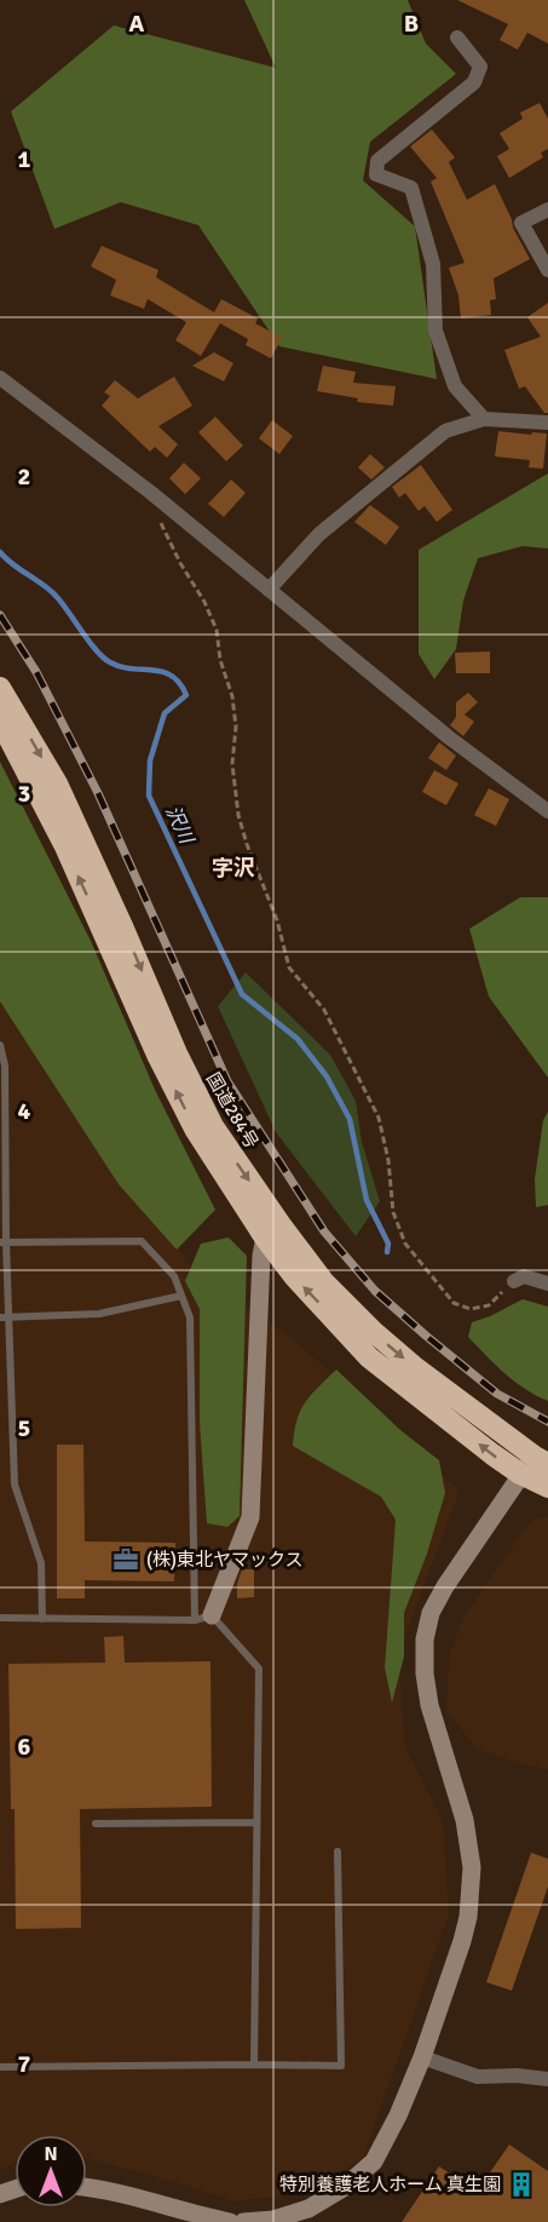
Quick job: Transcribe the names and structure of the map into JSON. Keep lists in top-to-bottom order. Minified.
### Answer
{"streets":{"highway":["国道284号"]},"districts":["字沢"],"water":["沢川"],"places":{"office":["(株)東北ヤマックス"],"building":["特別養護老人ホーム 真生園"]},"north":"top","grid":{"columns":["A","B"],"rows":["1","2","3","4","5","6","7"]}}
